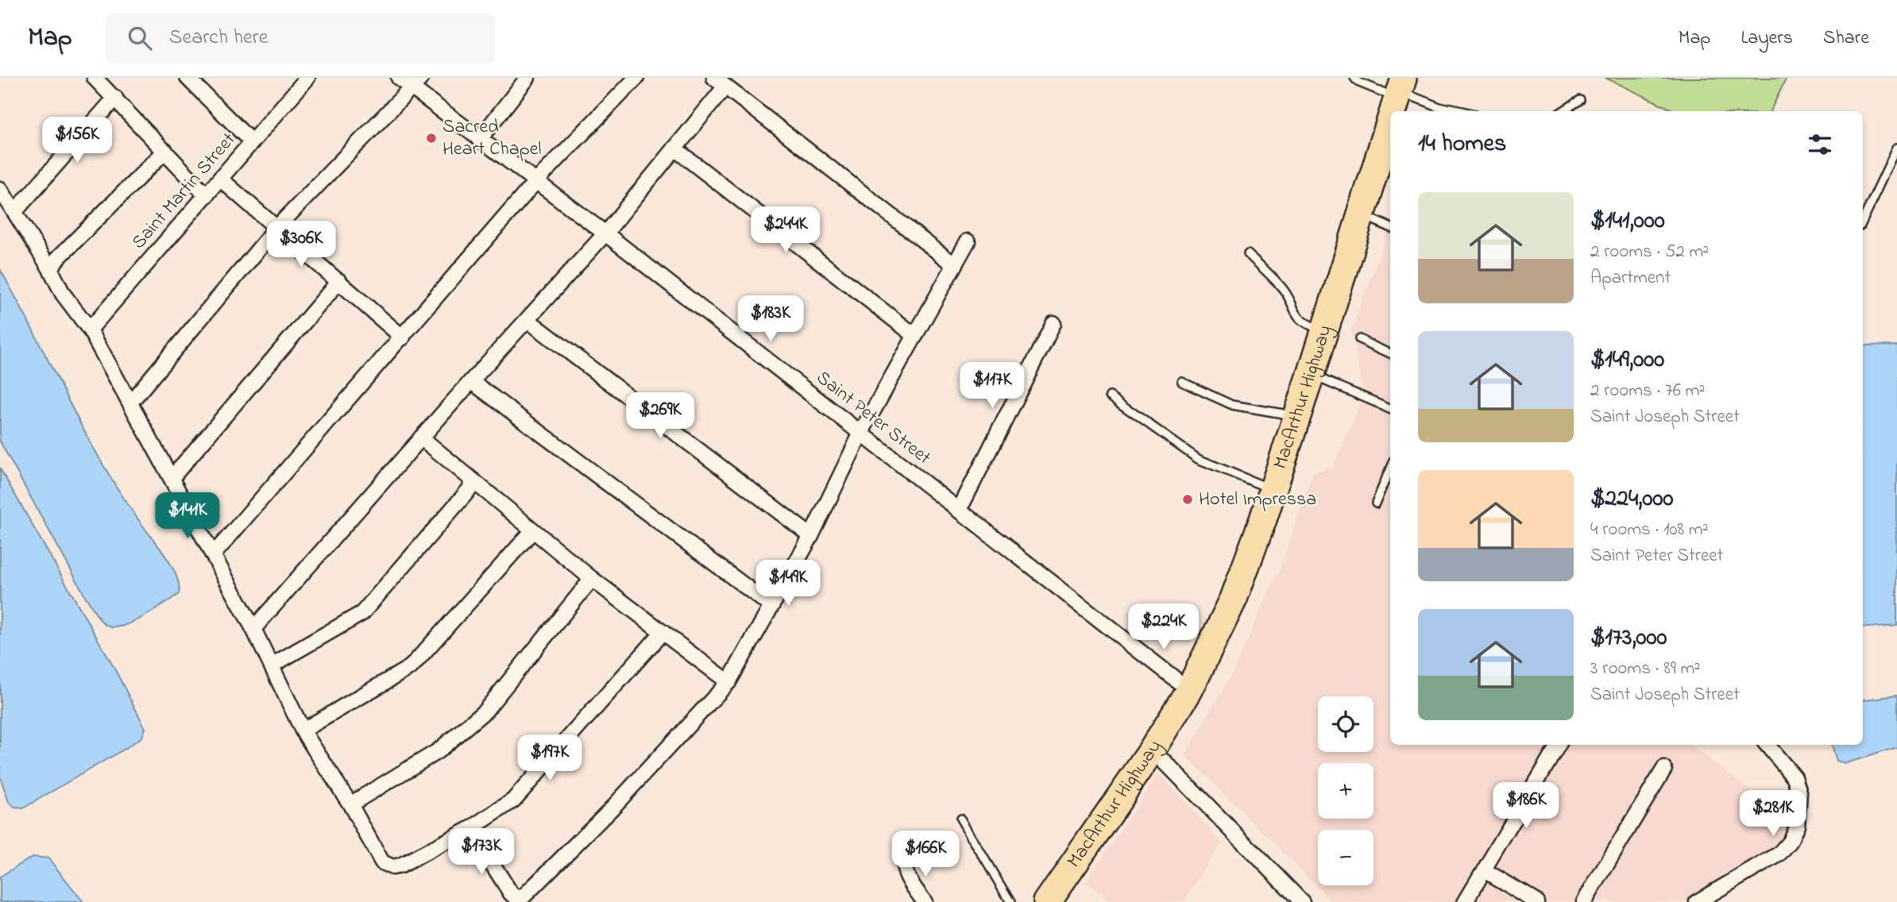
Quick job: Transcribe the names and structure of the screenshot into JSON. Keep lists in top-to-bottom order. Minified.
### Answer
{"streets":{"highway":["MacArthur Highway"],"street":["Saint Martin Street","Saint Peter Street"]},"crossings":[["MacArthur Highway","Saint Peter Street"]],"places":["Sacred Heart Chapel","Hotel Impressa"],"page":{"header":"Map","search":"Search here","nav":["Map","Layers","Share"],"heading":"14 homes","price":["$156K","$244K","$306K","$183K","$117K","$269K","$141K","$149K","$224K","$197K","$186K","$281K","$173K","$166K"],"list":[{"name":"$141,000","note":"2 rooms · 52 m² · Apartment"},{"name":"$149,000","note":"2 rooms · 76 m² · Saint Joseph Street"},{"name":"$224,000","note":"4 rooms · 108 m² · Saint Peter Street"},{"name":"$173,000","note":"3 rooms · 89 m² · Saint Joseph Street"}],"map_buttons":["+","−"]}}
